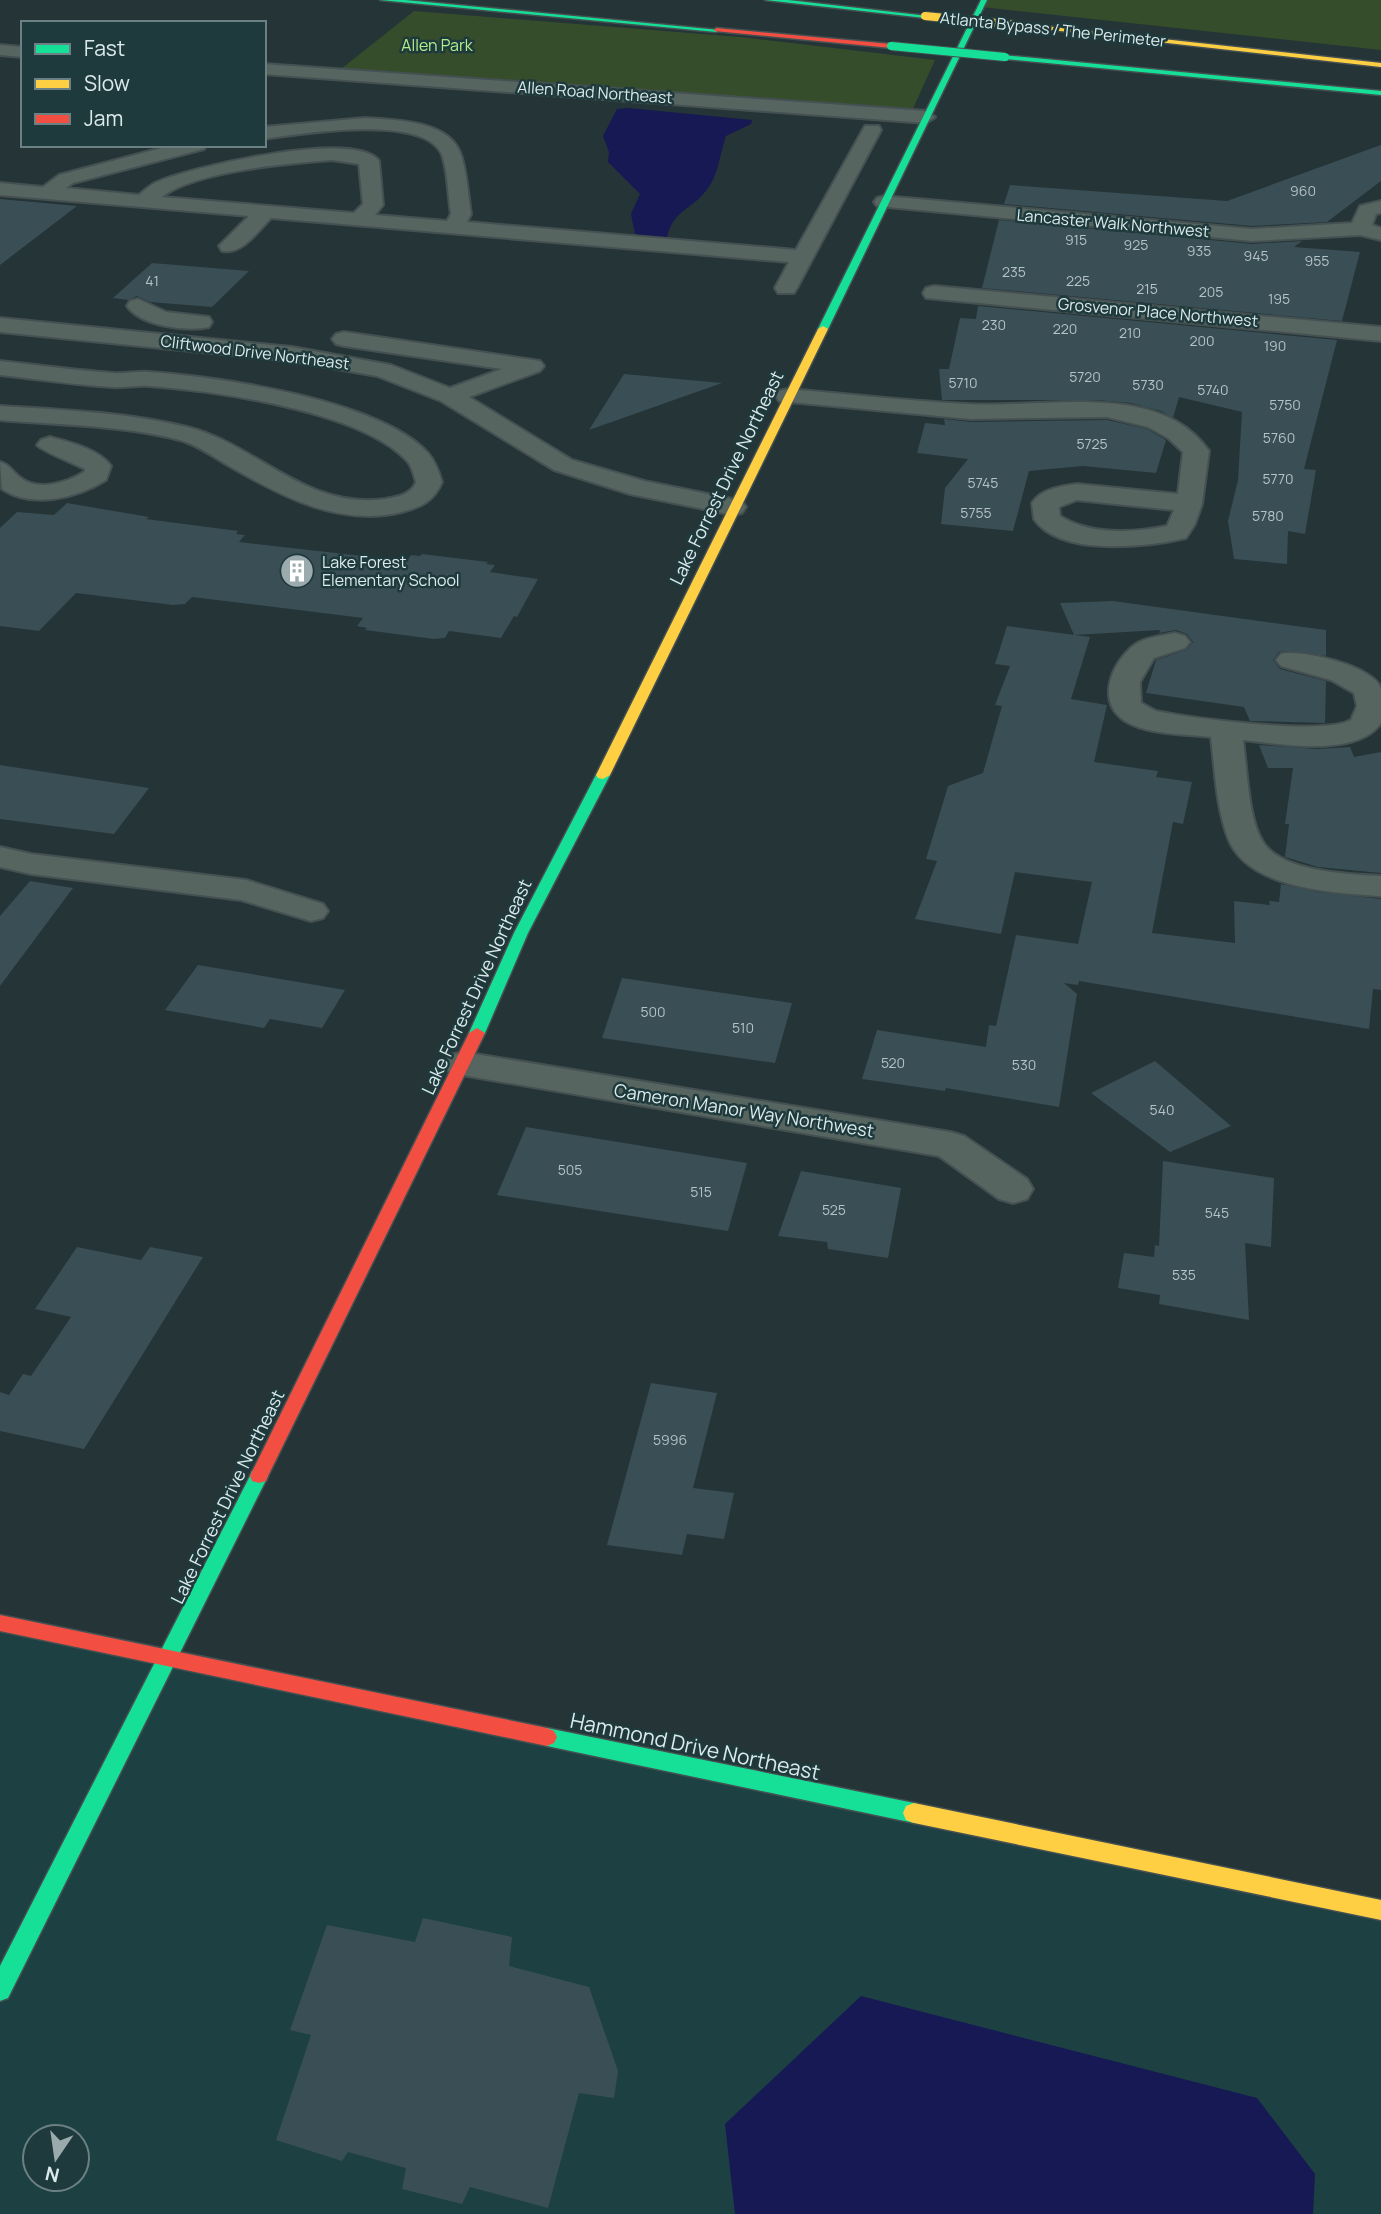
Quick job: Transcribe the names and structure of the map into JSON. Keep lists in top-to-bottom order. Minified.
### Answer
{"streets":{"main road":["Atlanta Bypass / The Perimeter","Lake Forrest Drive Northeast","Hammond Drive Northeast"],"street":["Allen Road Northeast","Lancaster Walk Northwest","Grosvenor Place Northwest","Cliftwood Drive Northeast","Cameron Manor Way Northwest"]},"crossings":[["Allen Road Northeast","Lake Forrest Drive Northeast"],["Lancaster Walk Northwest","Lake Forrest Drive Northeast"],["Cliftwood Drive Northeast","Lake Forrest Drive Northeast"],["Lake Forrest Drive Northeast","Cameron Manor Way Northwest"],["Lake Forrest Drive Northeast","Hammond Drive Northeast"]],"parks":["Allen Park"],"places":{"building":["Lake Forest Elementary School"]},"house_numbers":["960","915","925","935","945","955","235","41","225","215","205","195","230","220","210","200","190","5720","5710","5730","5740","5750","5760","5725","5770","5745","5755","5780","500","510","520","530","540","505","515","525","545","535","5996"],"legend":["Fast","Slow","Jam"],"north":"bottom"}
